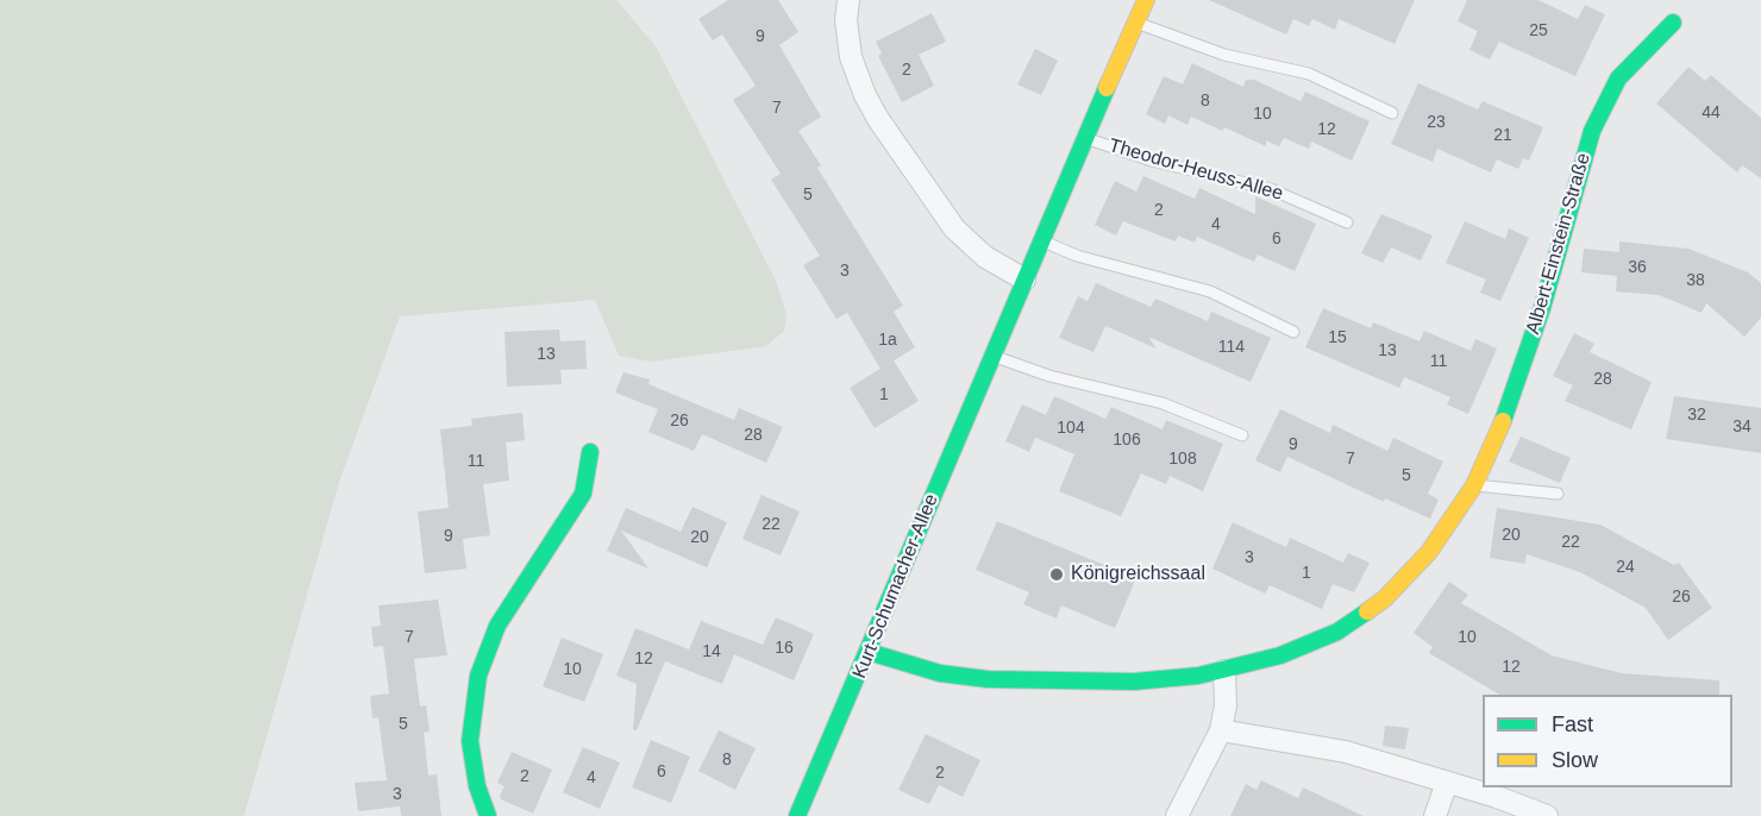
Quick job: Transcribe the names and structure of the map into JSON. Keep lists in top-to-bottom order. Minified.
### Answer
{"streets":{"street":["Theodor-Heuss-Allee","Albert-Einstein-Straße","Kurt-Schumacher-Allee"]},"crossings":[["Theodor-Heuss-Allee","Kurt-Schumacher-Allee"],["Albert-Einstein-Straße","Kurt-Schumacher-Allee"]],"places":["Königreichssaal"],"house_numbers":["25","9","2","8","7","44","10","23","12","21","5","2","4","6","36","3","38","15","1a","114","13","13","11","28","1","32","26","34","104","28","106","9","108","7","11","5","22","20","9","20","22","3","24","1","26","7","10","16","14","12","12","10","5","8","6","2","2","4","3"],"legend":["Fast","Slow"]}
